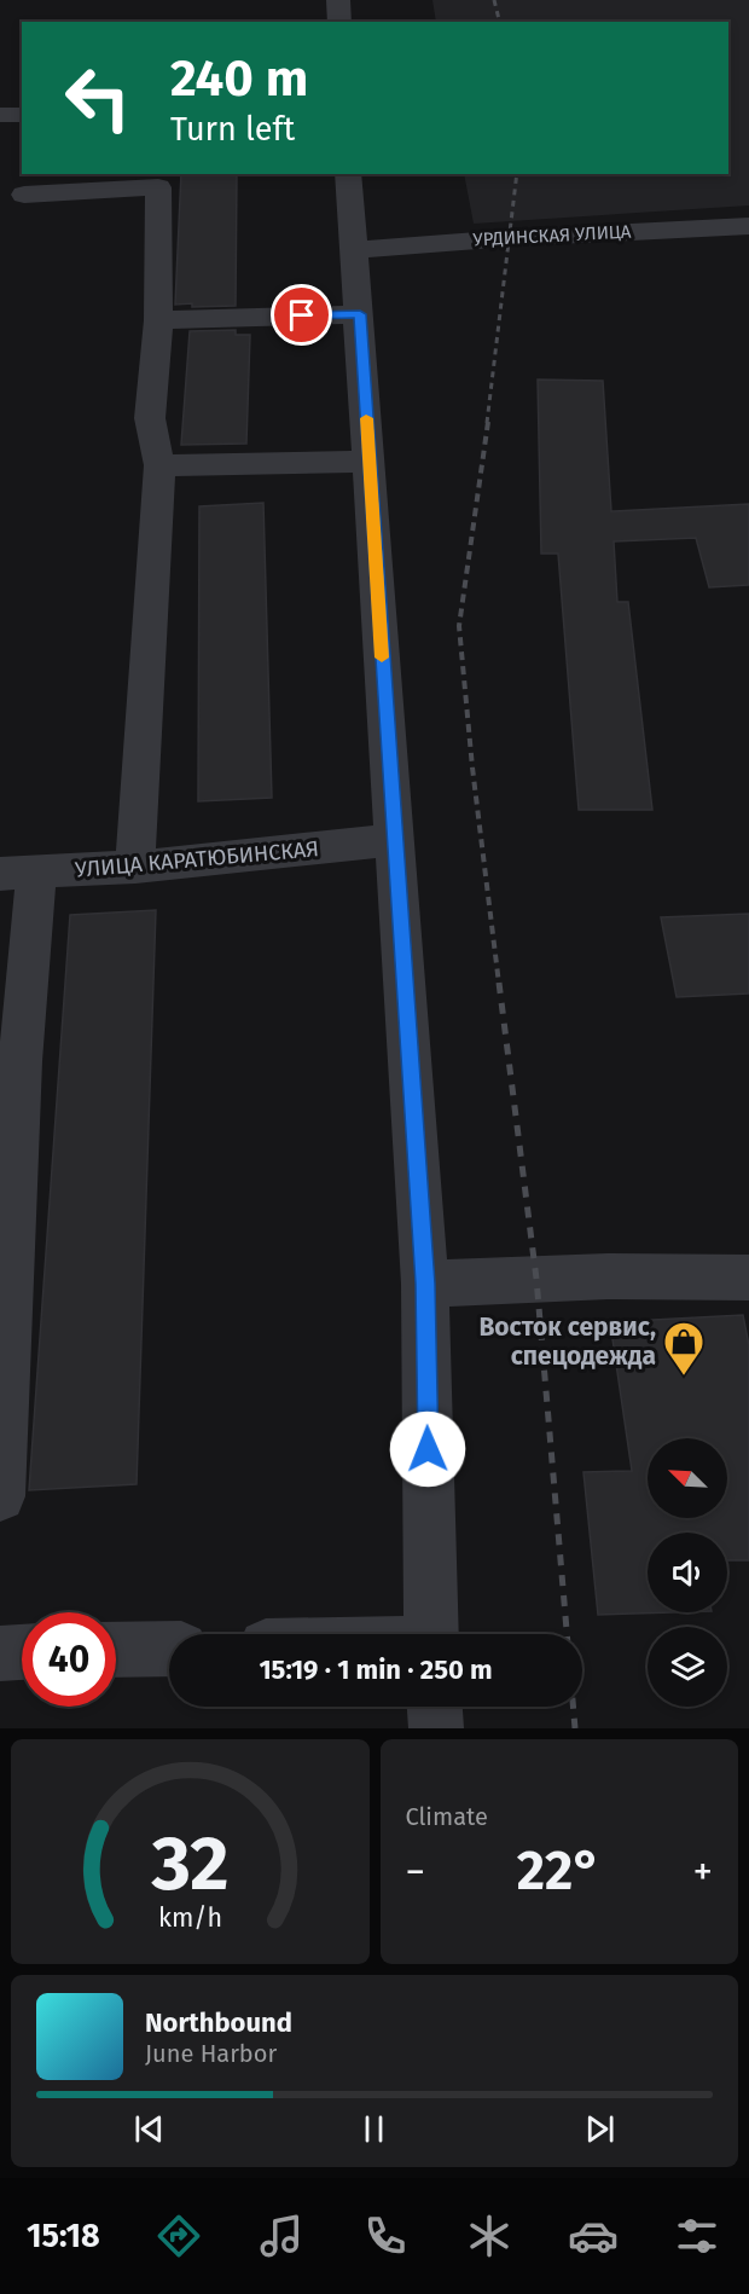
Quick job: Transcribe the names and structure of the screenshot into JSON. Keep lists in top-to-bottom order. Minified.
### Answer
{"streets":{"street":["УРДИНСКАЯ УЛИЦА","УЛИЦА КАРАТЮБИНСКАЯ"]},"places":{"shop":["Восток сервис, спецодежда"]},"north":"top left","page":{"turn":["240 m","Turn left"],"limit":"40","trip":"15:19 · 1 min · 250 m","tile":"Climate","heat":["−","22°","+"],"song":["Northbound","June Harbor"],"tabs":"15:18","gauge":["32","km/h"]}}
